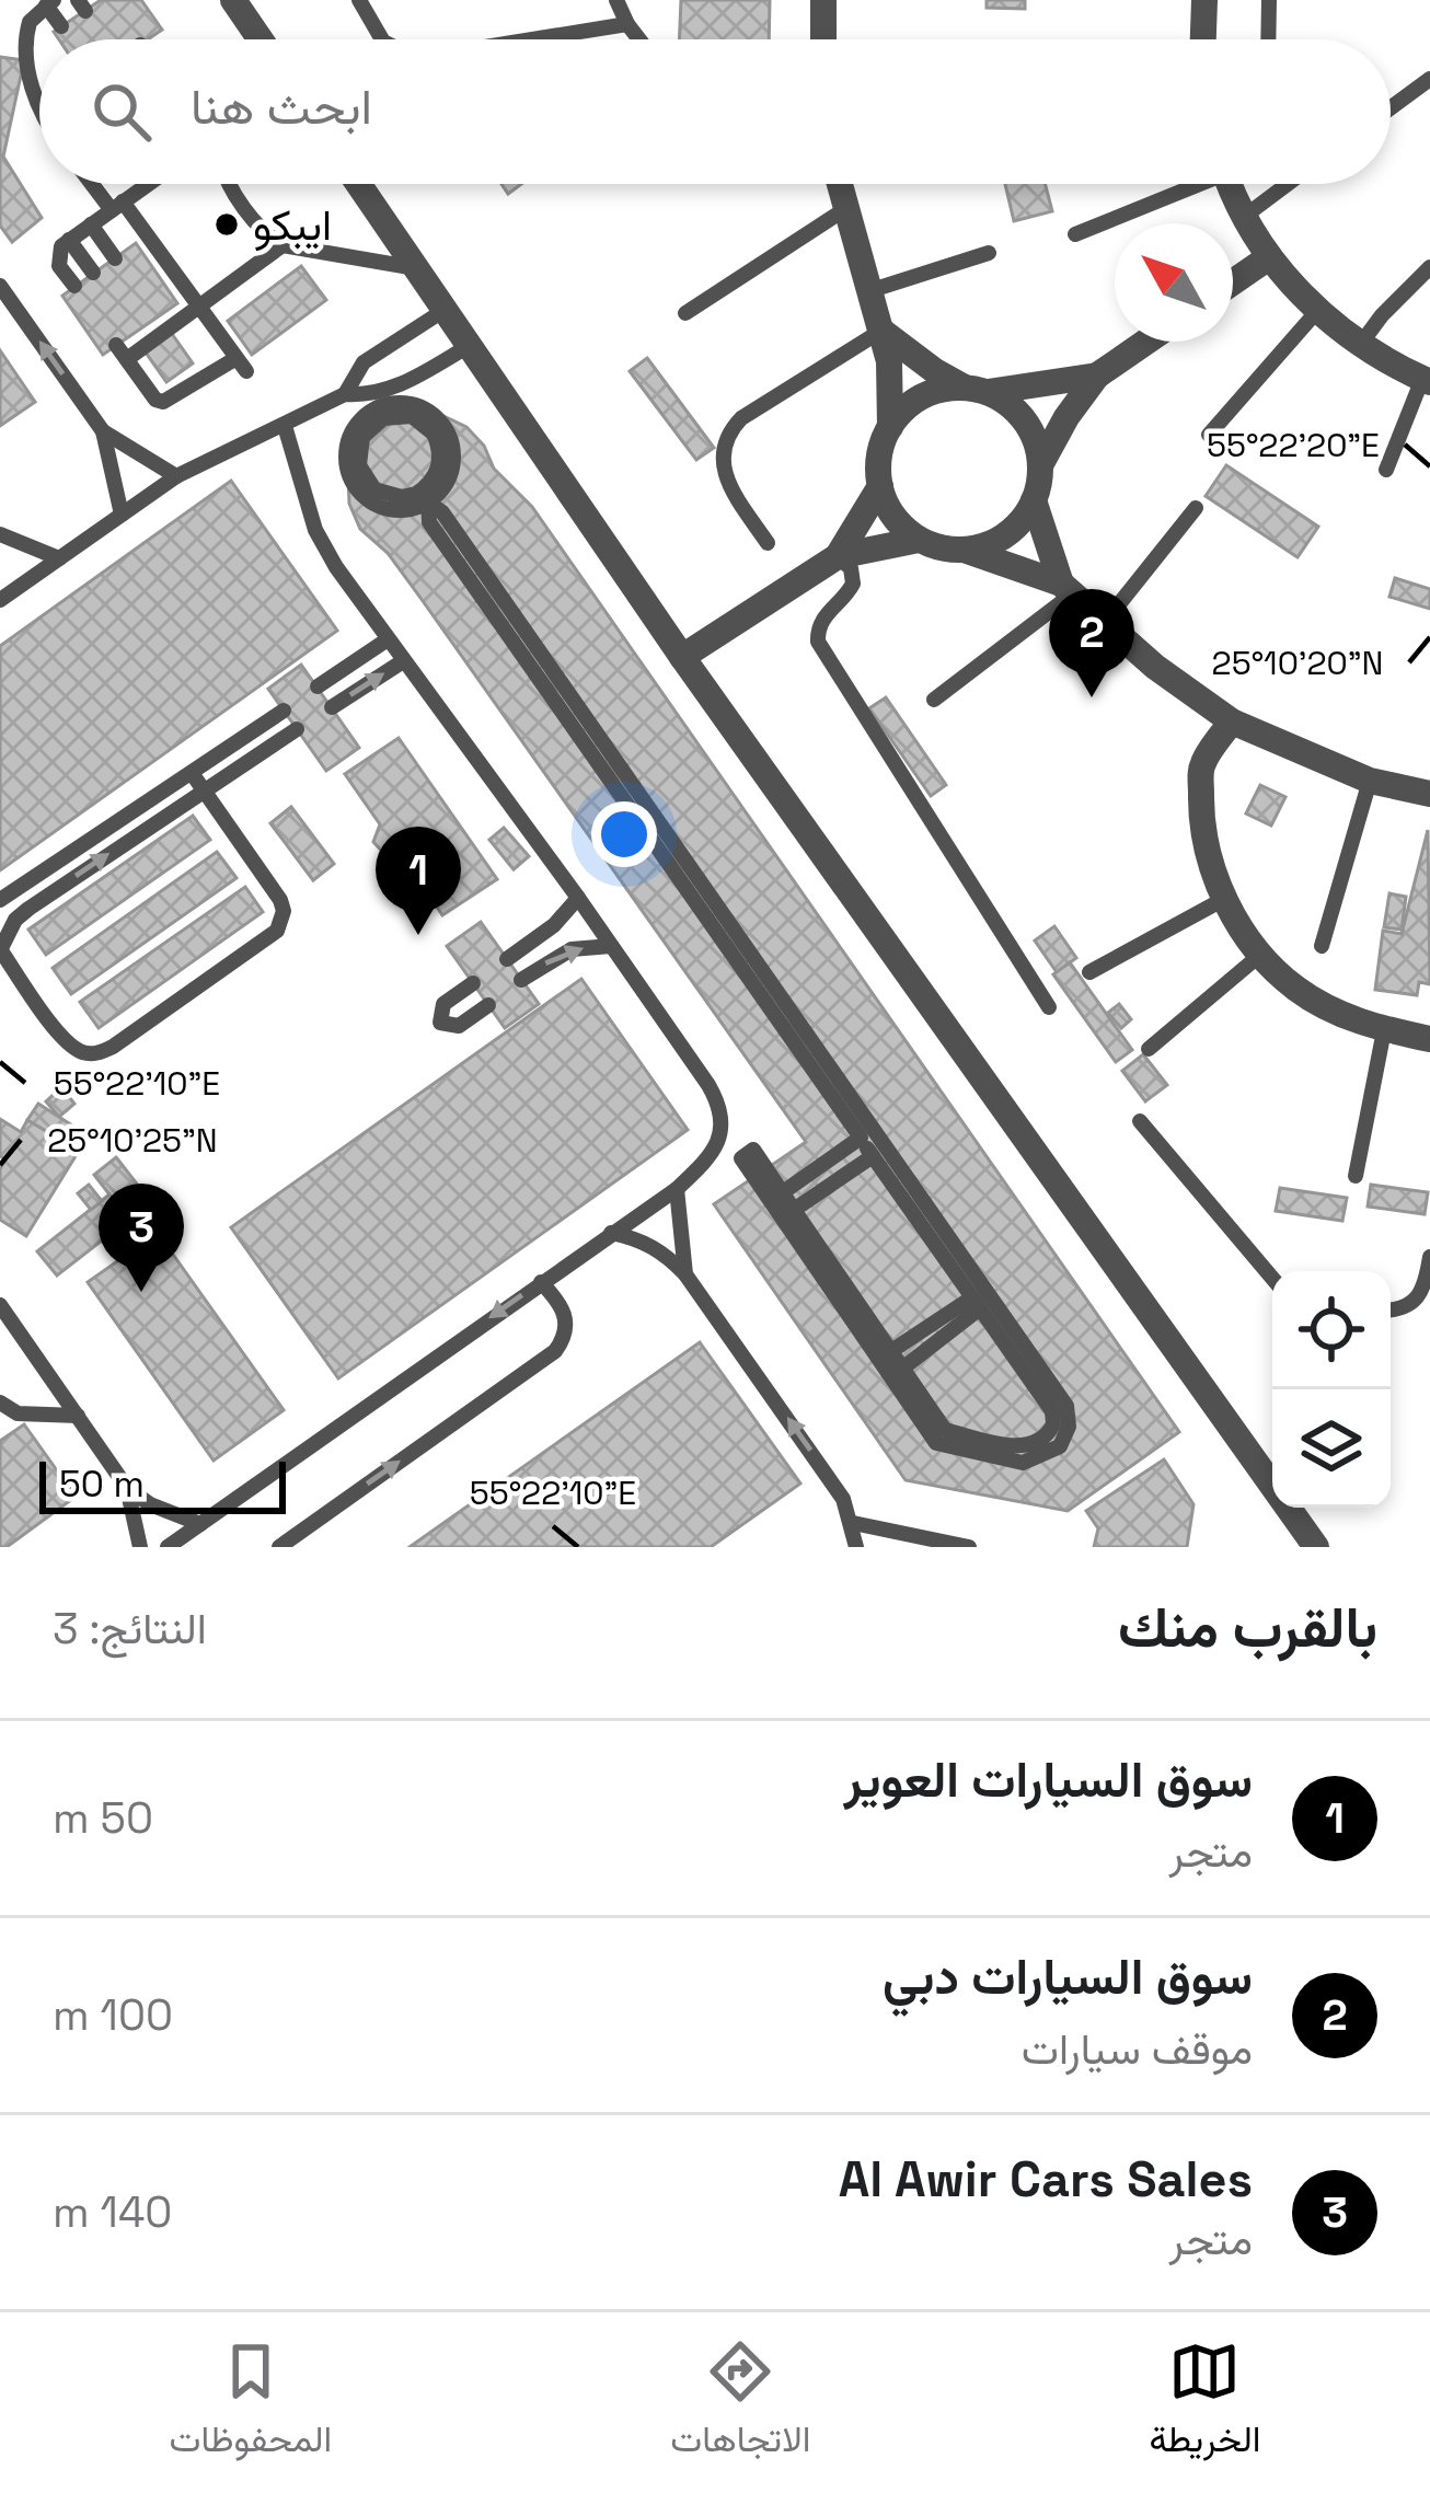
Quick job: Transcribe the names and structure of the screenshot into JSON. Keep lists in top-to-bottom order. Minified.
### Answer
{"places":["ايبكو"],"scale_bar":"50 m","north":"top left","page":{"search":"ابحث هنا","pins":["2","1","3"],"scale":"50 m","heading":["بالقرب منك","النتائج: 3"],"list":[{"mark":"1","name":"سوق السيارات العوير","note":"متجر","value":"50 m"},{"mark":"2","name":"سوق السيارات دبي","note":"موقف سيارات","value":"100 m"},{"mark":"3","name":"Al Awir Cars Sales","note":"متجر","value":"140 m"}],"nav":["الخريطة","الاتجاهات","المحفوظات"]},"coordinates":["55°22'20\"E","25°10'20\"N","55°22'10\"E","25°10'25\"N"]}
